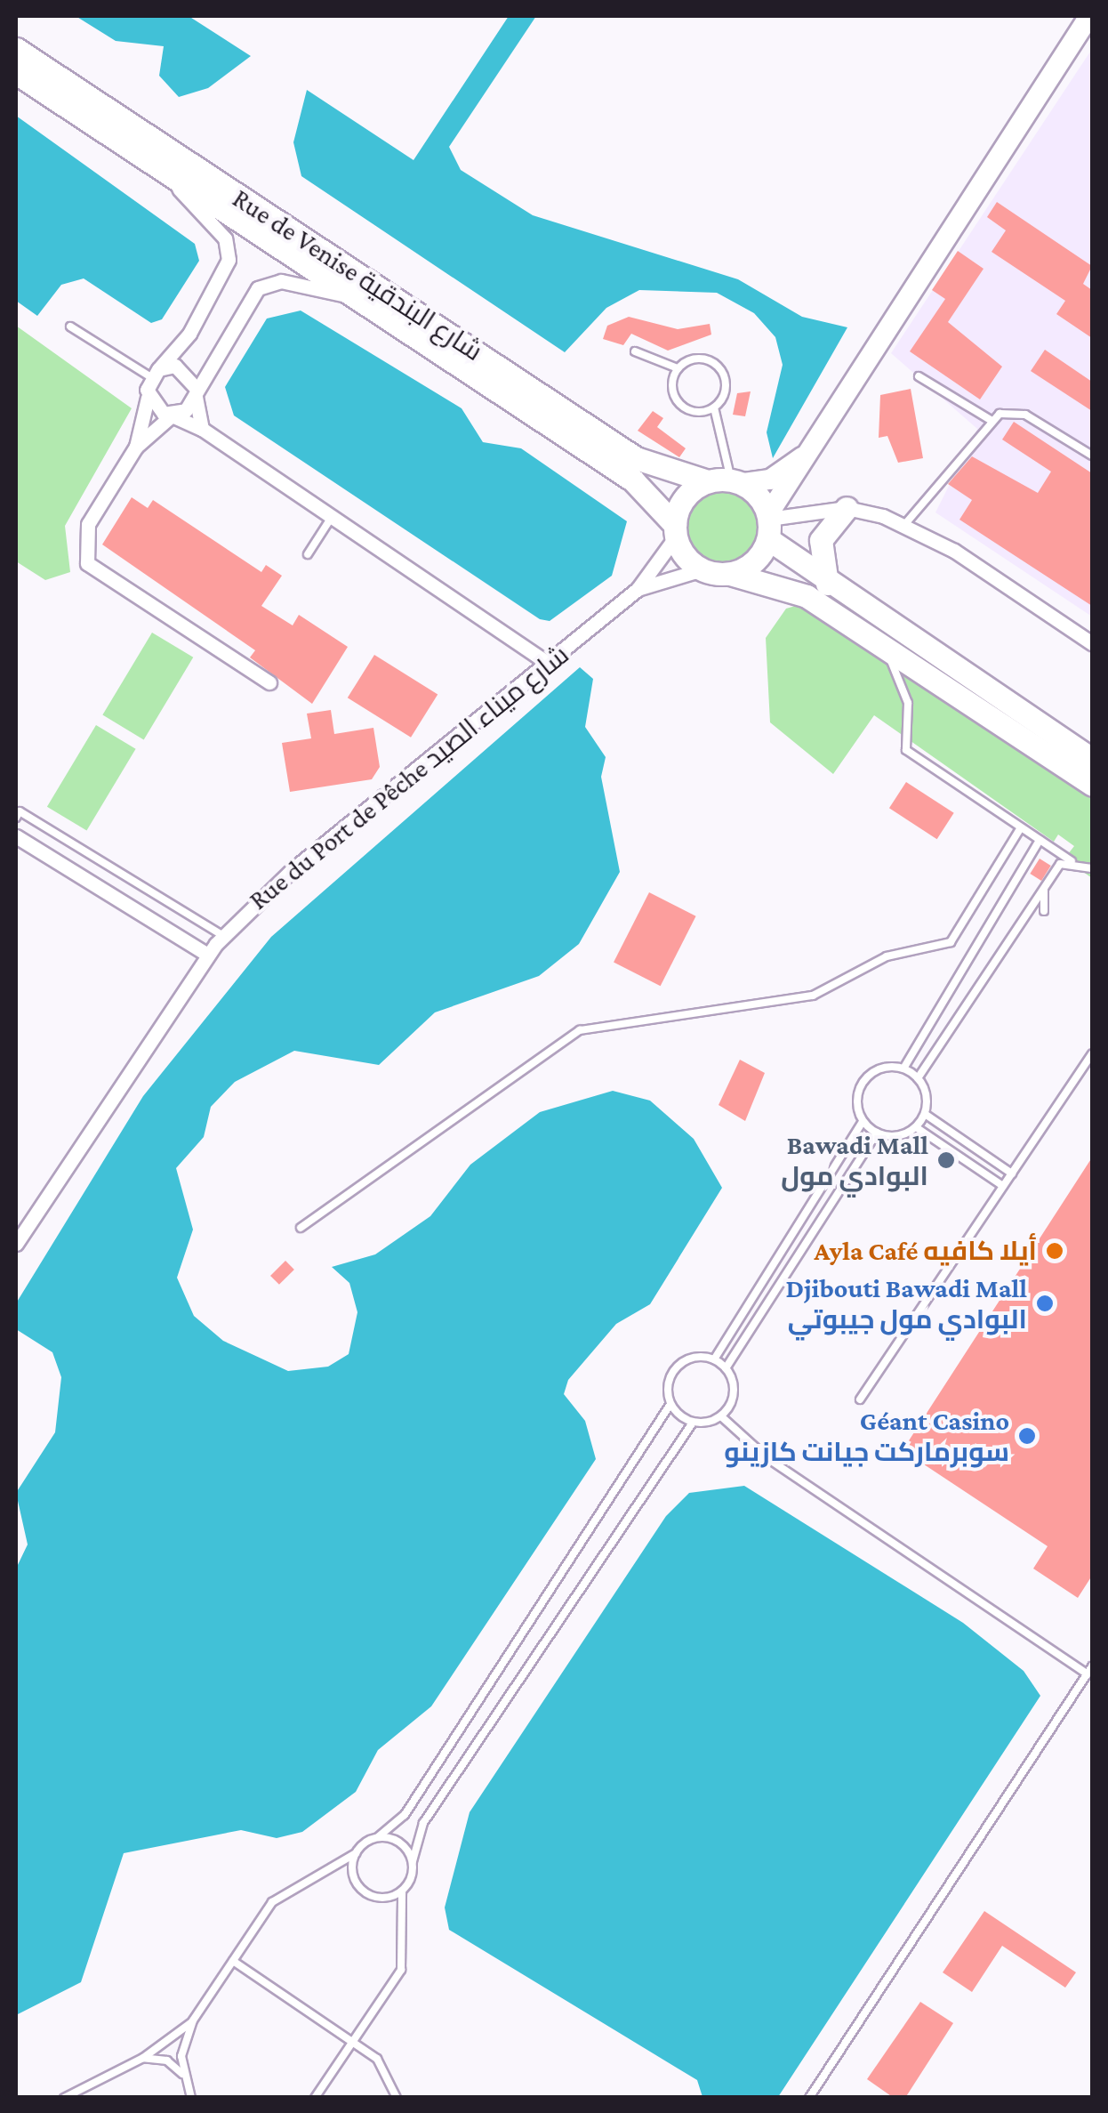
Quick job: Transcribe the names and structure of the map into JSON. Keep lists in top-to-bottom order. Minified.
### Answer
{"streets":{"main road":["Rue de Venise شارع البندقية"],"street":["Rue du Port de Pêche شارع ميناء الصيد"]},"crossings":[["Rue de Venise شارع البندقية","Rue du Port de Pêche شارع ميناء الصيد"]],"places":["Bawadi Mall البوادي مول","Ayla Café أيلا كافيه","Djibouti Bawadi Mall البوادي مول جيبوتي","Géant Casino سوبرماركت جيانت كازينو"]}
